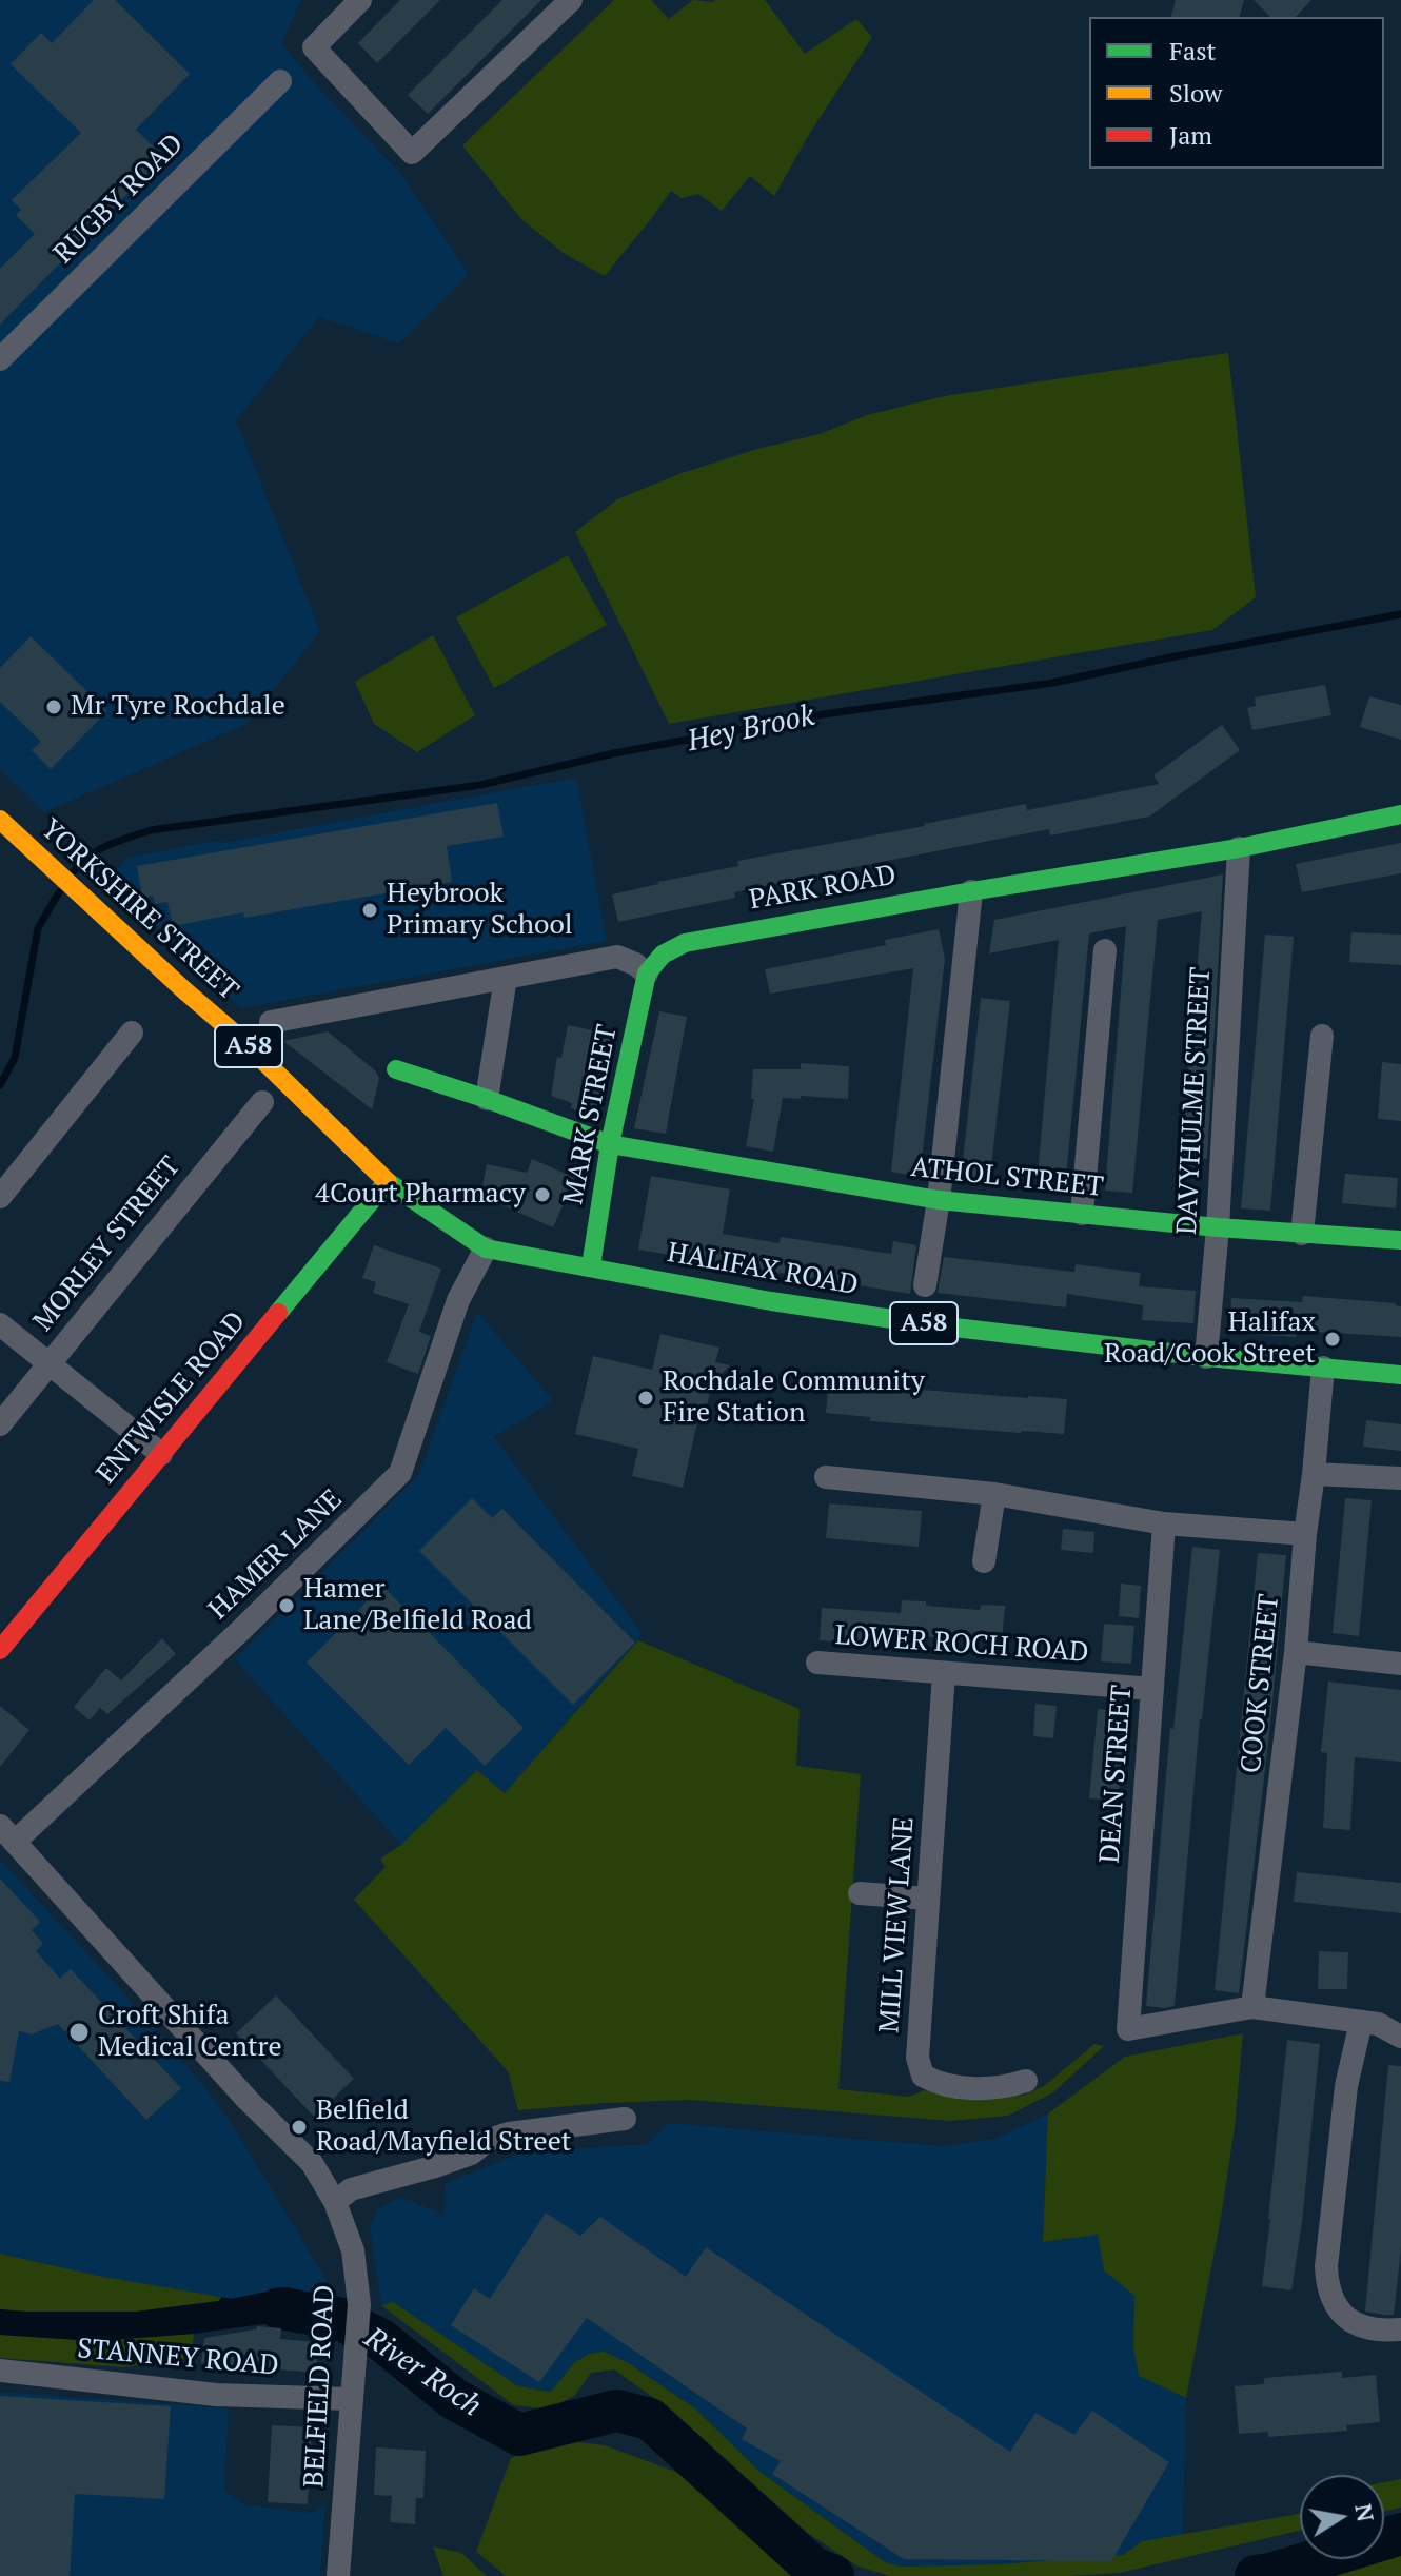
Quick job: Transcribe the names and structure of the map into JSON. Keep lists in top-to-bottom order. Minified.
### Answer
{"streets":{"main road":["PARK ROAD","YORKSHIRE STREET","A58","MARK STREET","ATHOL STREET","HALIFAX ROAD","ENTWISLE ROAD"],"street":["RUGBY ROAD","DAVYHULME STREET","MORLEY STREET","HAMER LANE","LOWER ROCH ROAD","COOK STREET","DEAN STREET","MILL VIEW LANE","STANNEY ROAD","BELFIELD ROAD"]},"crossings":[["PARK ROAD","DAVYHULME STREET"],["PARK ROAD","MARK STREET"],["YORKSHIRE STREET","HALIFAX ROAD"],["YORKSHIRE STREET","ENTWISLE ROAD"],["DAVYHULME STREET","ATHOL STREET"],["DAVYHULME STREET","HALIFAX ROAD"],["MARK STREET","ATHOL STREET"],["MARK STREET","HALIFAX ROAD"],["HALIFAX ROAD","ENTWISLE ROAD"],["HALIFAX ROAD","HAMER LANE"],["HALIFAX ROAD","COOK STREET"],["HAMER LANE","BELFIELD ROAD"],["LOWER ROCH ROAD","DEAN STREET"],["LOWER ROCH ROAD","MILL VIEW LANE"],["COOK STREET","DEAN STREET"],["STANNEY ROAD","BELFIELD ROAD"]],"water":["Hey Brook","River Roch"],"places":["Mr Tyre Rochdale","Heybrook Primary School","4Court Pharmacy","Halifax Road/Cook Street","Rochdale Community Fire Station","Hamer Lane/Belfield Road","Croft Shifa Medical Centre","Belfield Road/Mayfield Street"],"legend":["Fast","Slow","Jam"],"north":"right"}
